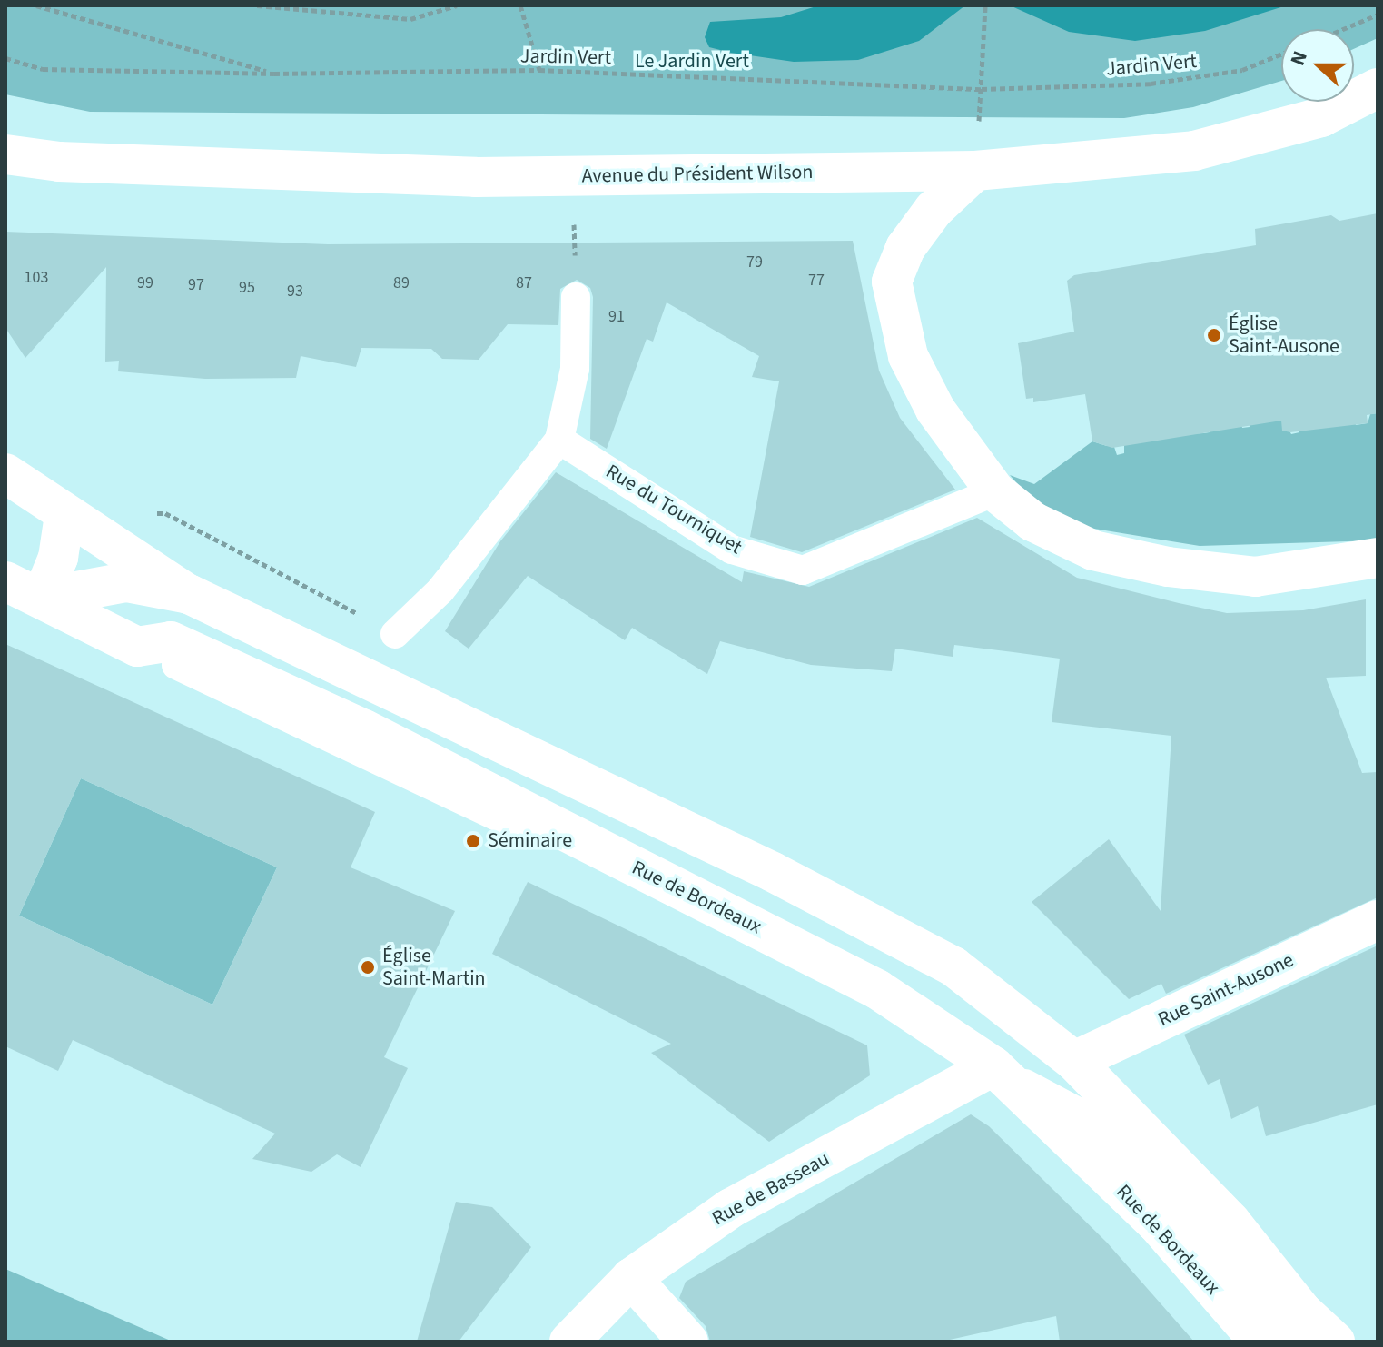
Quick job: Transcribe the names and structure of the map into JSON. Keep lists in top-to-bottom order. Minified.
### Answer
{"streets":{"street":["Avenue du Président Wilson","Rue de Bordeaux","Rue Saint-Ausone","Rue de Basseau"],"lane":["Rue du Tourniquet"],"path":["Jardin Vert"]},"crossings":[["Rue de Bordeaux","Rue de Basseau"]],"parks":["Le Jardin Vert"],"places":["Église Saint-Ausone","Séminaire","Église Saint-Martin"],"house_numbers":["79","103","77","99","89","87","97","95","93","91"],"north":"left"}
